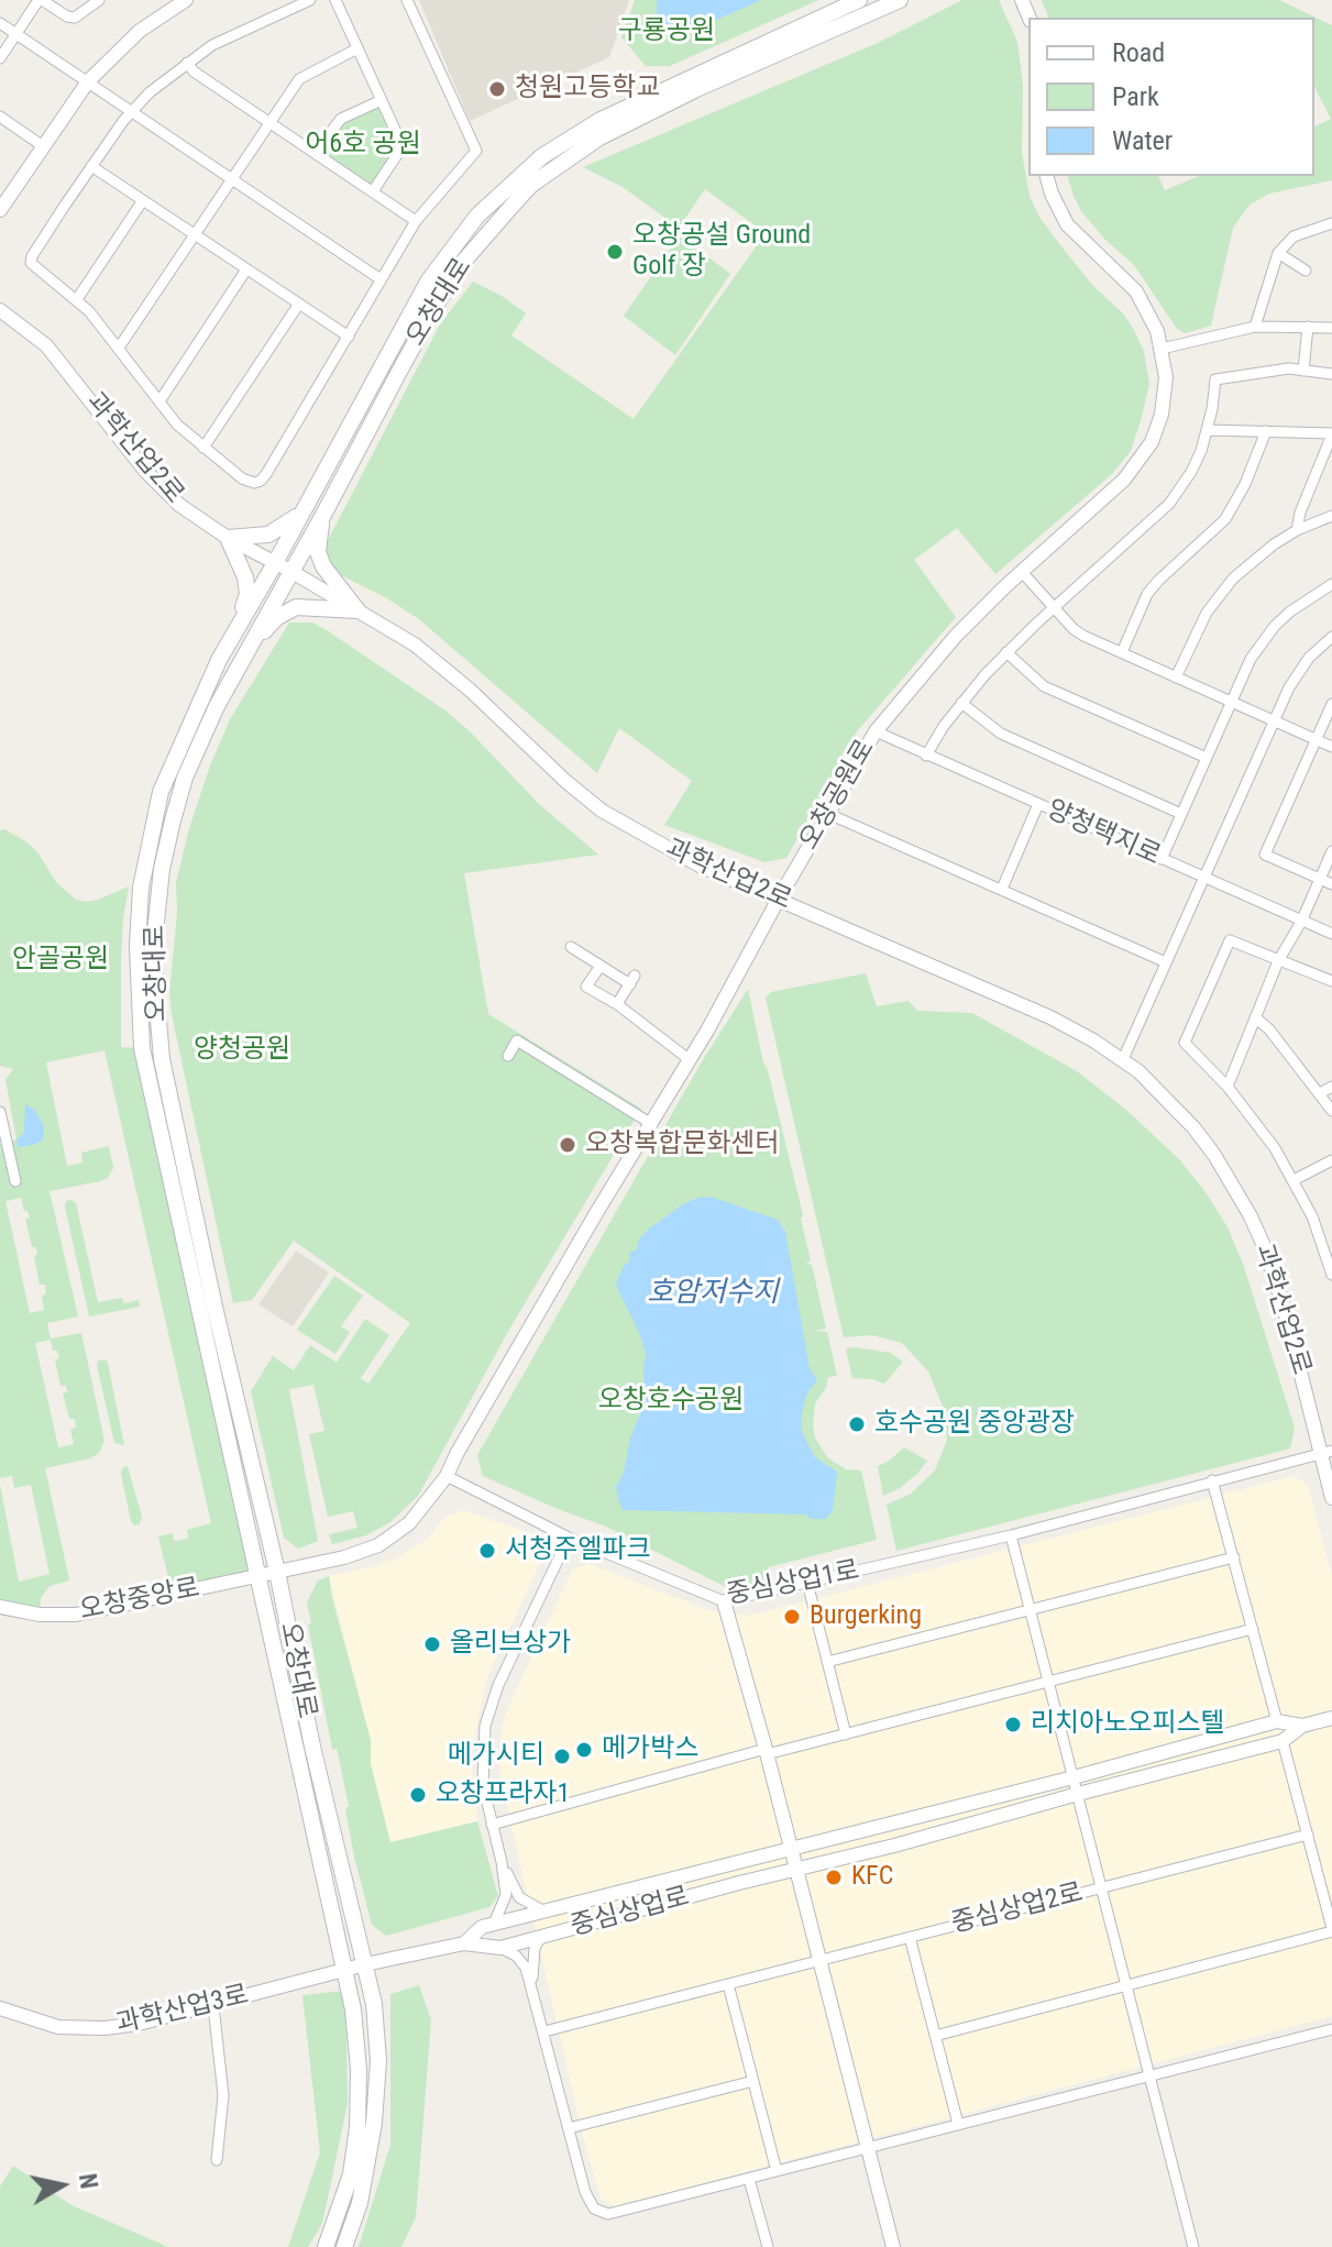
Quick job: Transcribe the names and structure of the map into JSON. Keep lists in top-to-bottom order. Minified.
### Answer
{"streets":{"main road":["오창대로"],"street":["과학산업2로","오창공원로","양청택지로","중심상업1로","오창중앙로","중심상업2로","중심상업로","과학산업3로"]},"crossings":[["오창대로","과학산업2로"],["오창대로","오창공원로"],["오창대로","오창중앙로"],["오창대로","중심상업로"],["오창대로","과학산업3로"],["과학산업2로","오창공원로"],["과학산업2로","중심상업1로"],["오창공원로","양청택지로"],["오창공원로","오창중앙로"],["중심상업로","과학산업3로"]],"water":["호암저수지"],"parks":["구룡공원","어6호 공원","안골공원","양청공원","오창호수공원"],"places":["청원고등학교","오창공설 Ground Golf 장","오창복합문화센터","호수공원 중앙광장","서청주엘파크","Burgerking","올리브상가","리치아노오피스텔","메가박스","메가시티","오창프라자1","KFC"],"legend":["Road","Park","Water"],"north":"right"}
